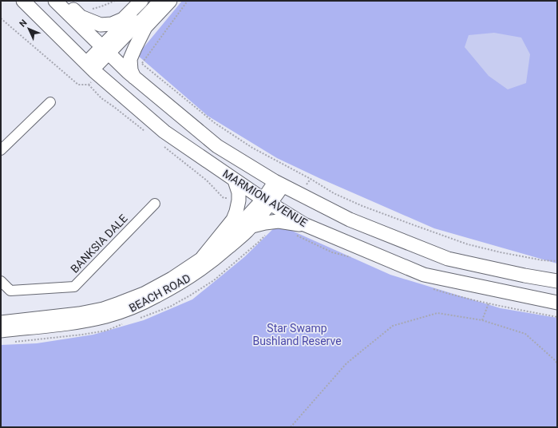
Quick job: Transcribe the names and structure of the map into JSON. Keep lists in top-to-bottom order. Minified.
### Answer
{"streets":{"highway":["MARMION AVENUE"],"main road":["BEACH ROAD"],"street":["BANKSIA DALE"]},"crossings":[["MARMION AVENUE","BEACH ROAD"]],"parks":["Star Swamp Bushland Reserve"],"north":"top left"}
